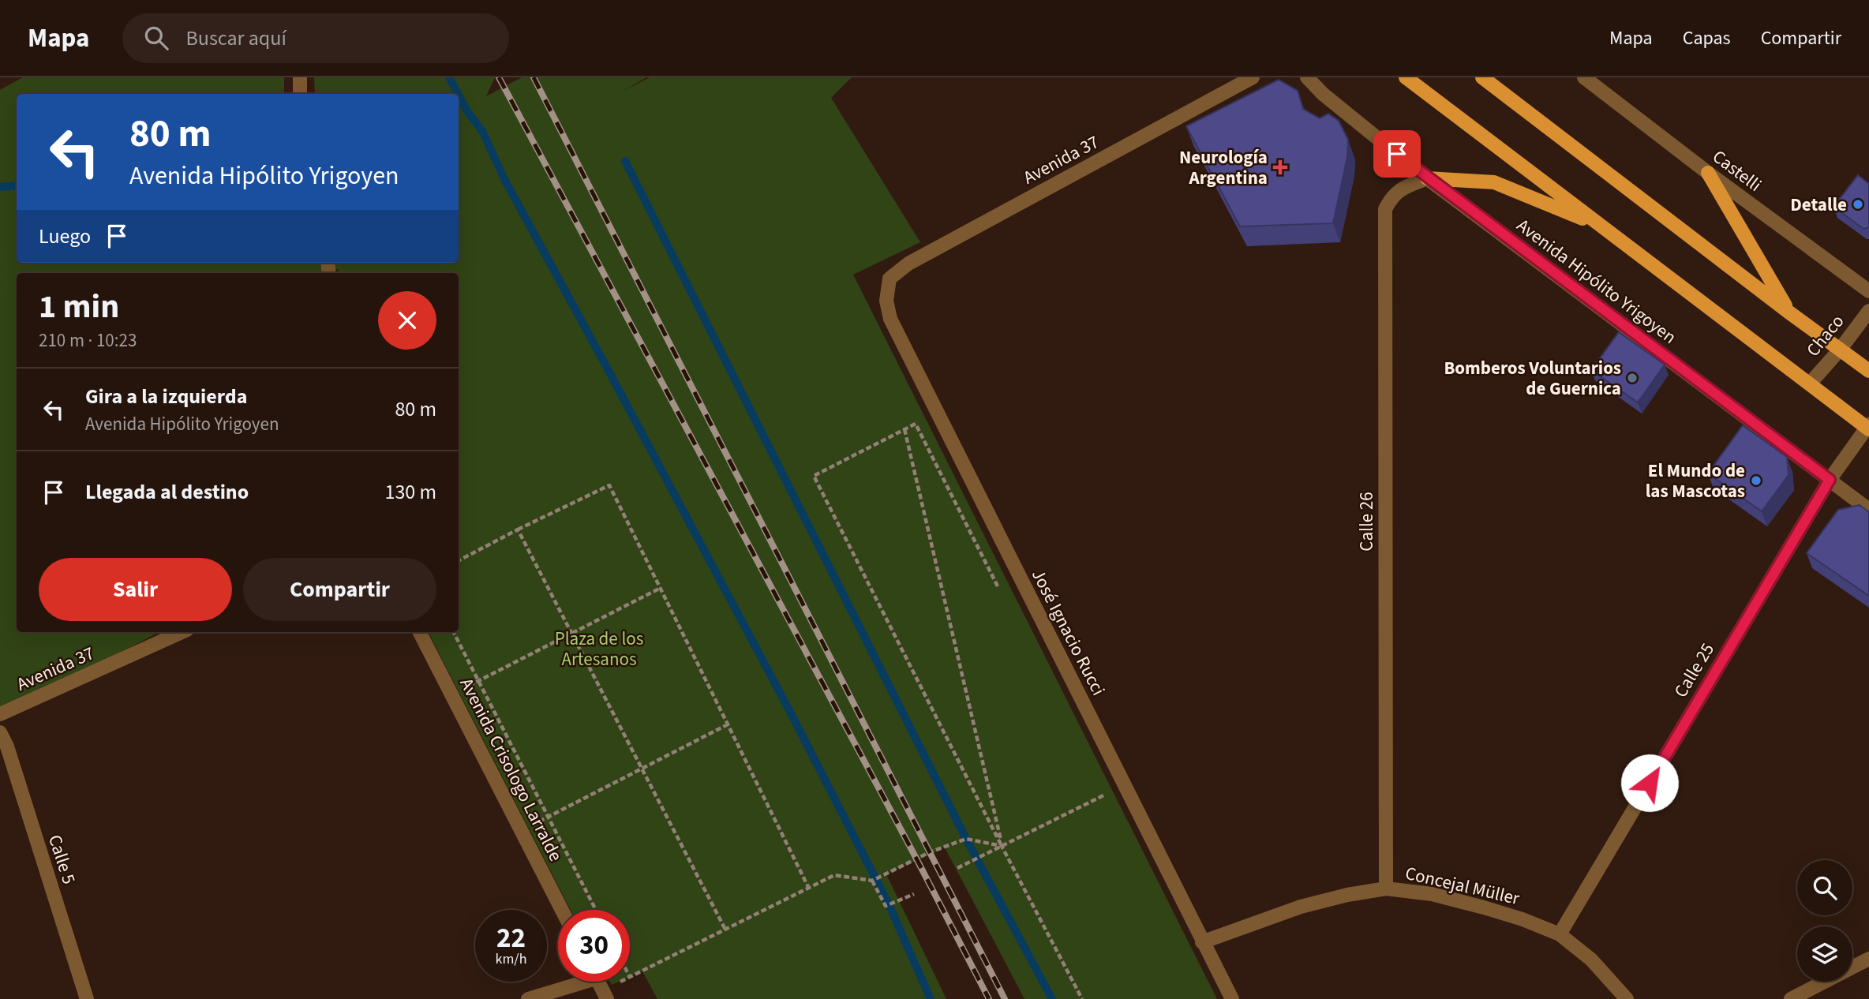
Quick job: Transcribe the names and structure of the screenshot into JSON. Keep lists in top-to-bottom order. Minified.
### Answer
{"streets":{"street":["Avenida 37","Castelli","Avenida Hipólito Yrigoyen","Chaco","Calle 26","José Ignacio Rucci","Calle 25","Avenida Crisologo Larralde","Calle 5","Concejal Müller"]},"crossings":[["Avenida 37","José Ignacio Rucci"],["Avenida Hipólito Yrigoyen","Calle 26"],["Avenida Hipólito Yrigoyen","Calle 25"],["Calle 26","Concejal Müller"],["José Ignacio Rucci","Concejal Müller"],["Calle 25","Concejal Müller"]],"parks":["Plaza de los Artesanos"],"places":{"health":["Neurología Argentina"],"other":["Detalle","Bomberos Voluntarios de Guernica","El Mundo de las Mascotas"]},"page":{"header":"Mapa","search":"Buscar aquí","nav":["Mapa","Capas","Compartir"],"turn":["80 m","Avenida Hipólito Yrigoyen"],"then":"Luego","heading":["1 min","210 m · 10:23"],"list":[{"name":"Gira a la izquierda","note":"Avenida Hipólito Yrigoyen","value":"80 m"},{"name":"Llegada al destino","value":"130 m"}],"buttons":["Salir","Compartir"],"speed":"22 km/h","limit":"30"}}
